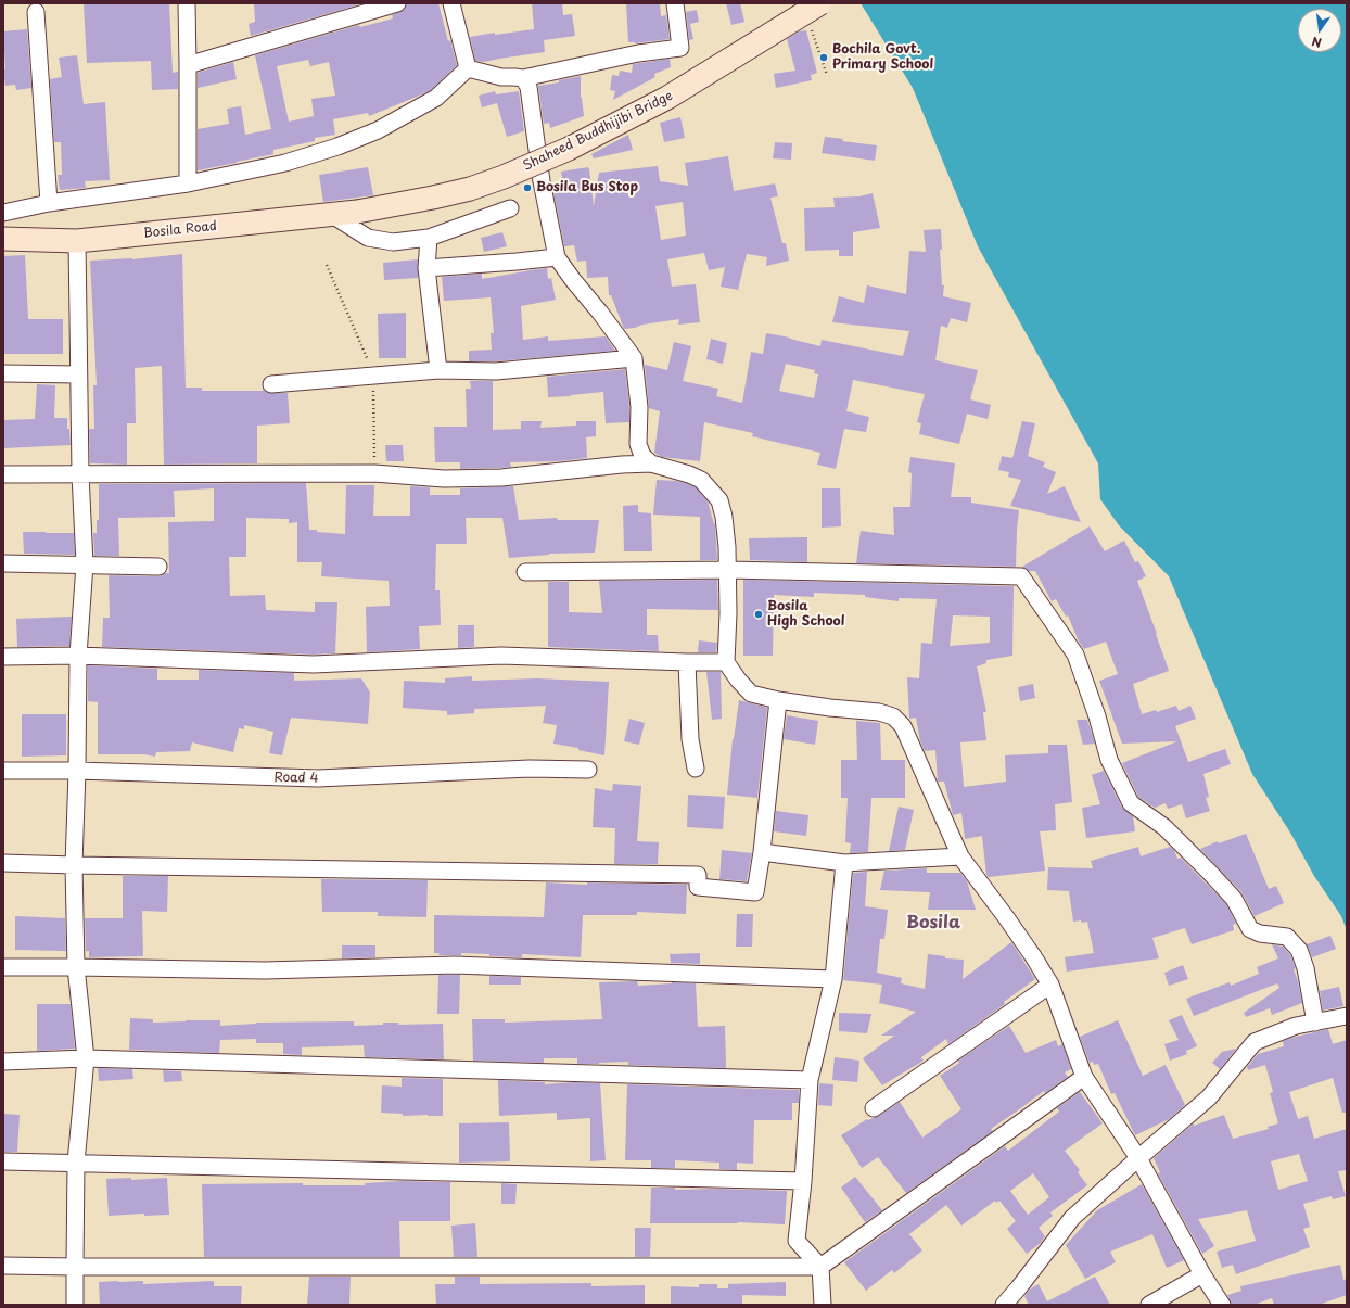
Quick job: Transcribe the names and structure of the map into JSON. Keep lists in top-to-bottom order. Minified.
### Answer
{"streets":{"main road":["Shaheed Buddhijibi Bridge","Bosila Road"],"street":["Road 4"]},"crossings":[["Shaheed Buddhijibi Bridge","Bosila Road"]],"districts":["Bosila"],"places":["Bochila Govt. Primary School","Bosila Bus Stop","Bosila High School"],"north":"bottom"}
